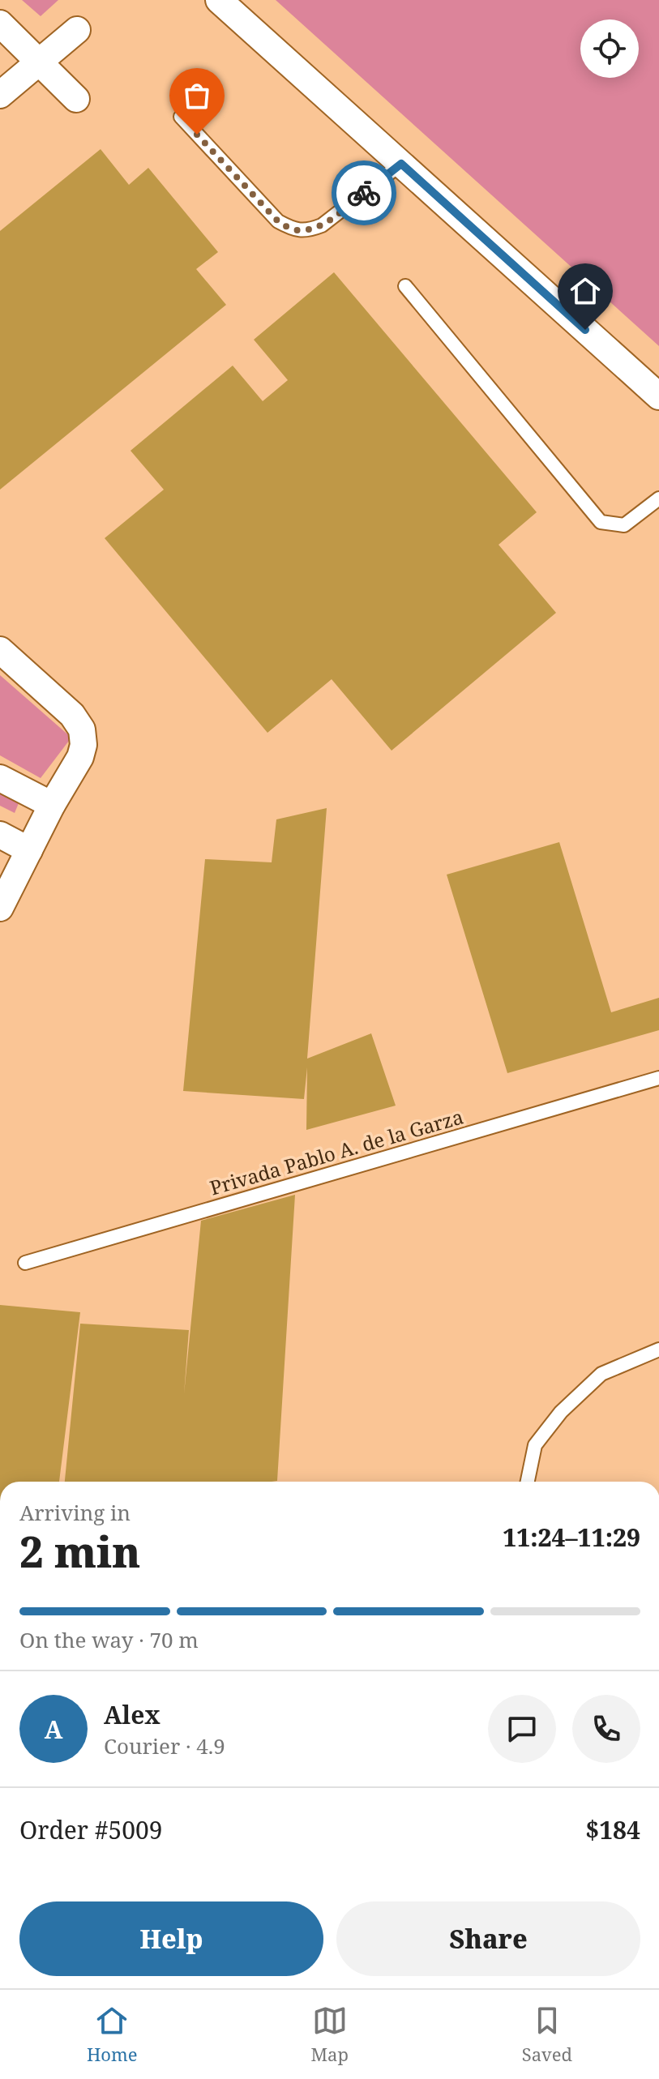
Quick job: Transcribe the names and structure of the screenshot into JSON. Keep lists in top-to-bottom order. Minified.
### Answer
{"streets":{"lane":["Privada Pablo A. de la Garza"]},"page":{"heading":["2 min","Arriving in","11:24–11:29"],"panel":["Alex","Courier · 4.9","Order #5009","$184"],"bar":"On the way · 70 m","round":"A","buttons":["Help","Share"],"tabs":["Home","Map","Saved"]}}
